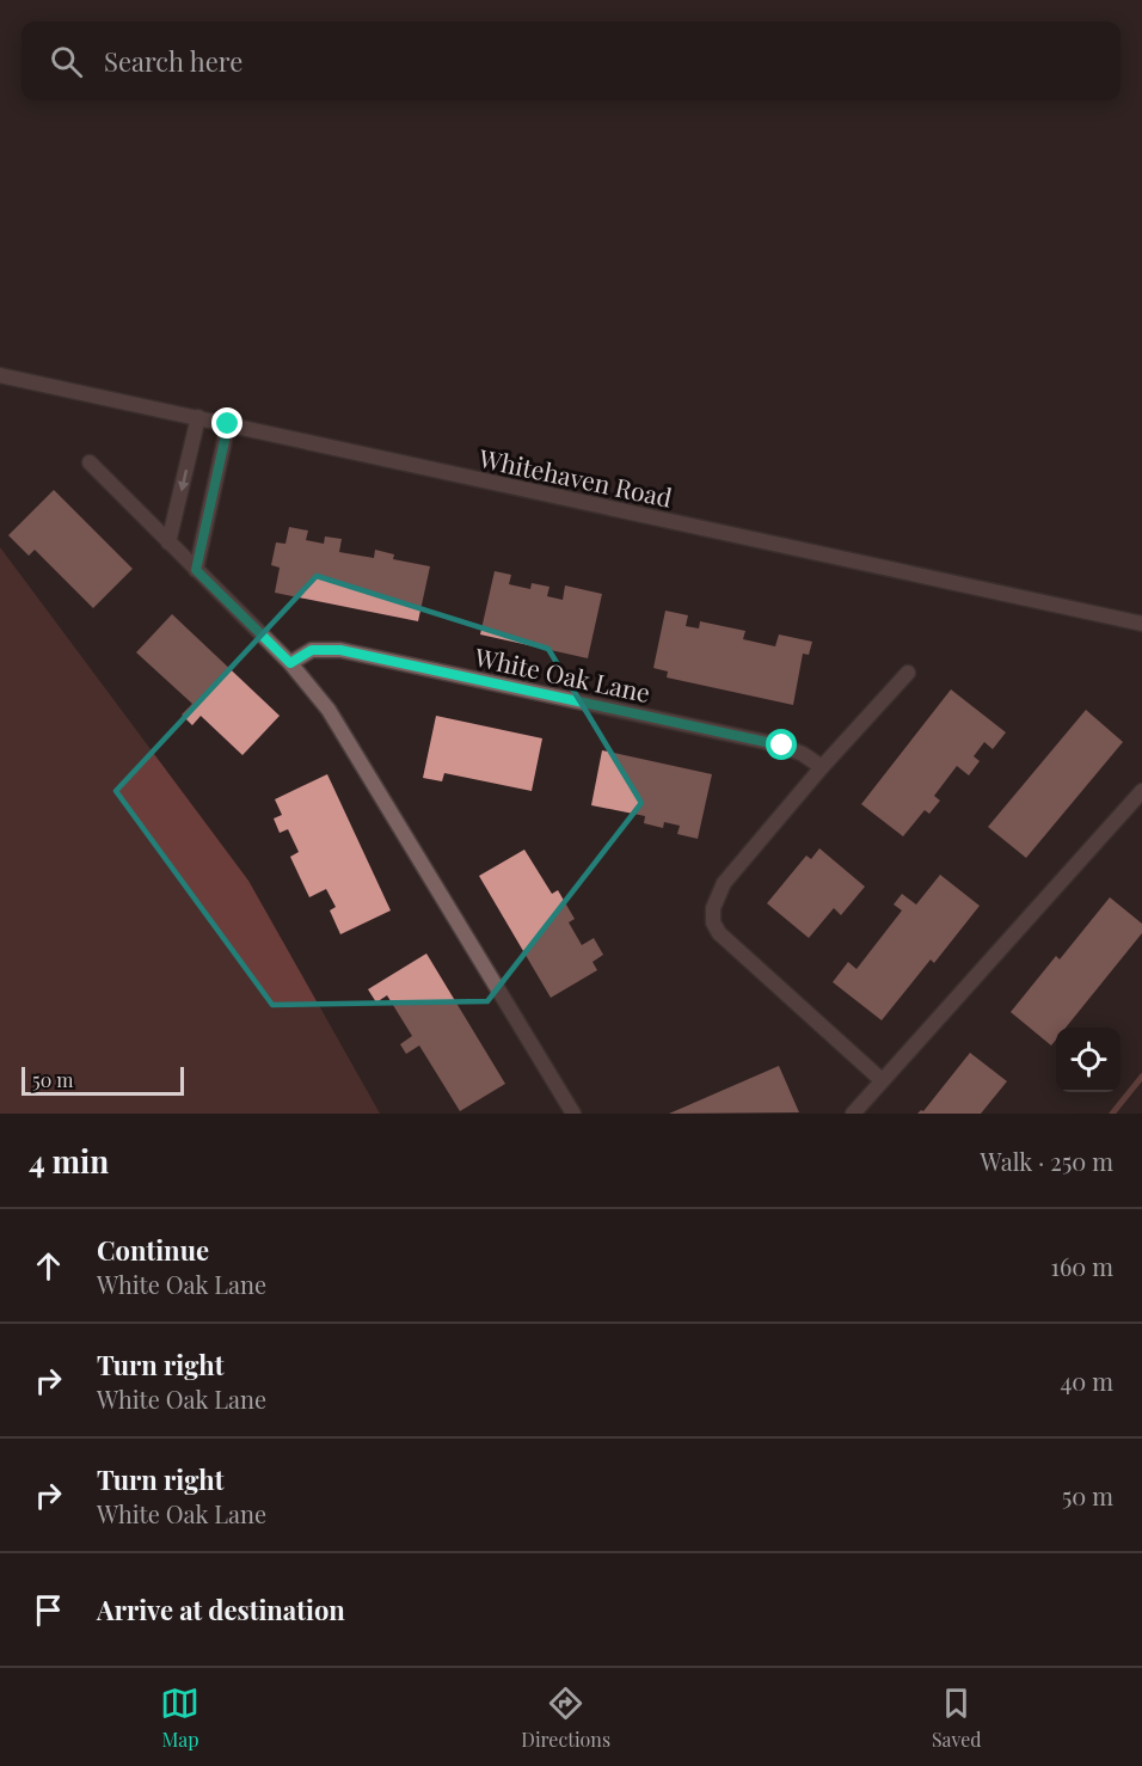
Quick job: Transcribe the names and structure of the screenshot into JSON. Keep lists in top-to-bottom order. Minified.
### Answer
{"streets":{"street":["Whitehaven Road","White Oak Lane"]},"scale_bar":"50 m","page":{"search":"Search here","scale":"50 m","heading":["4 min","Walk · 250 m"],"list":[["Continue","White Oak Lane","160 m"],["Turn right","White Oak Lane","40 m"],["Turn right","White Oak Lane","50 m"],"Arrive at destination"],"nav":["Map","Directions","Saved"]}}
